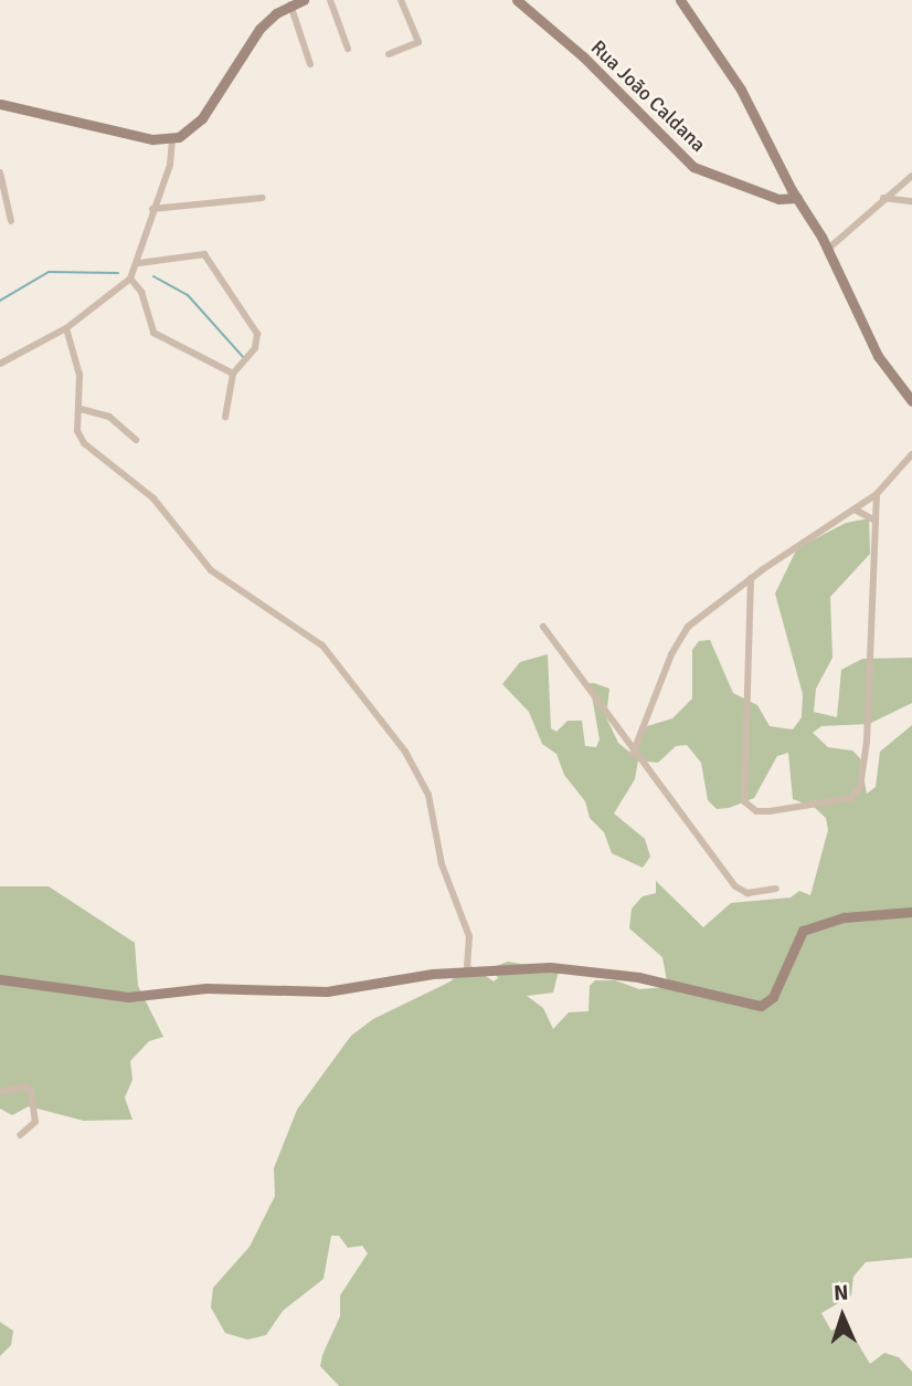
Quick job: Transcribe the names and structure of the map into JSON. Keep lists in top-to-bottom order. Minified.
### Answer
{"streets":{"street":["Rua João Caldana"]},"north":"top"}
